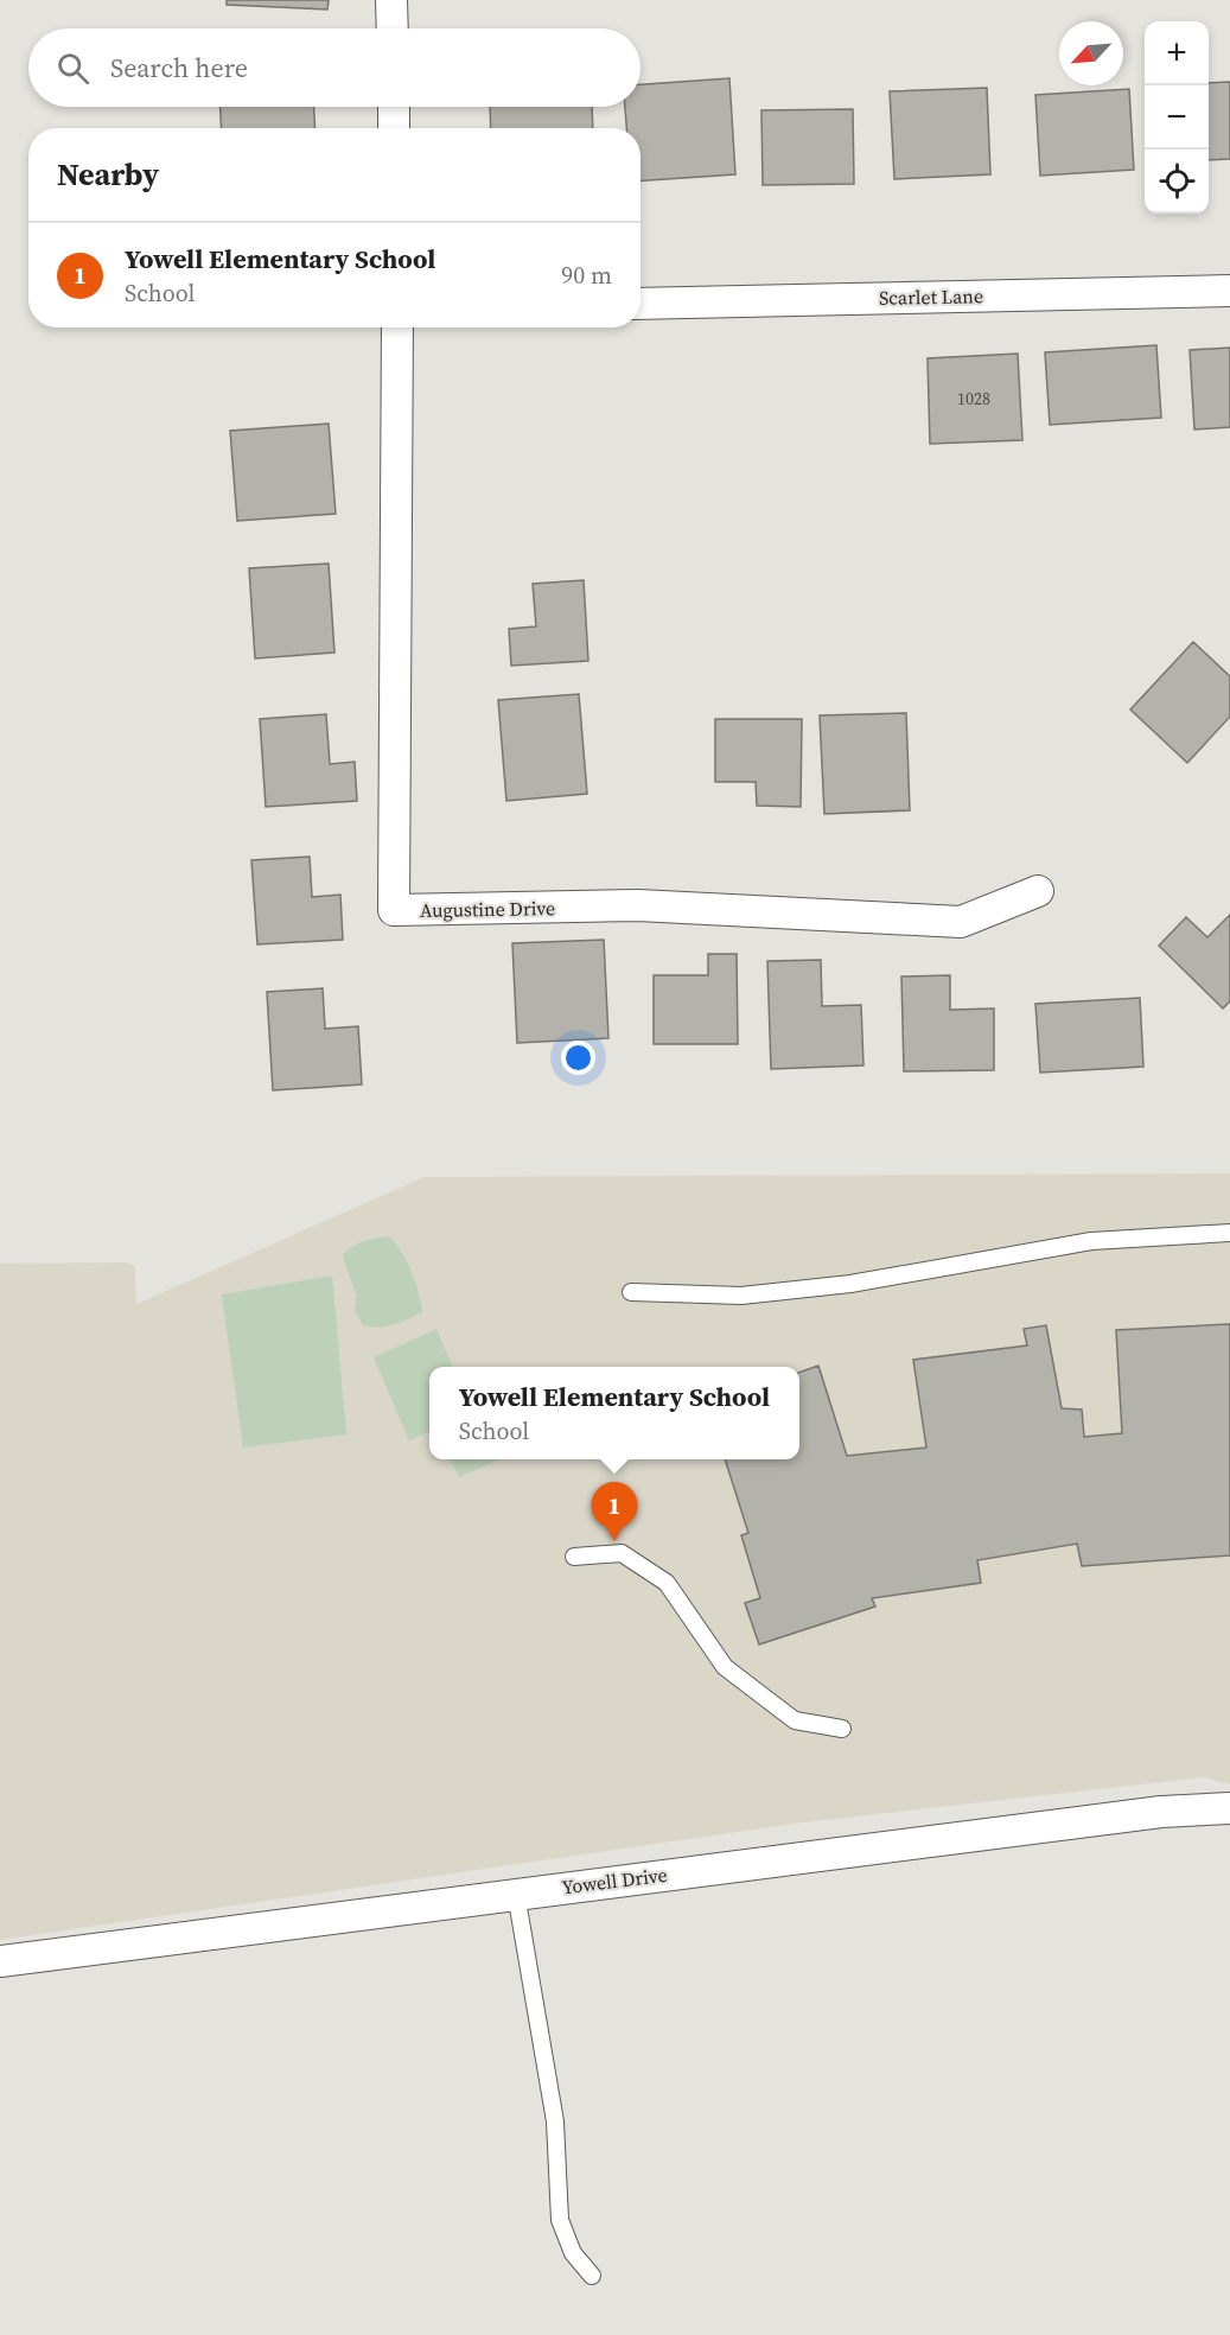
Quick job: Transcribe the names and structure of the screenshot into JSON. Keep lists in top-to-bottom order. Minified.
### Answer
{"streets":{"street":["Scarlet Lane","Augustine Drive","Yowell Drive"]},"house_numbers":["1028"],"north":"bottom left","page":{"map_buttons":["+","−"],"search":"Search here","heading":"Nearby","list":[{"mark":"1","name":"Yowell Elementary School","note":"School","value":"90 m"}],"popup":["Yowell Elementary School","School"],"pins":"1"}}
